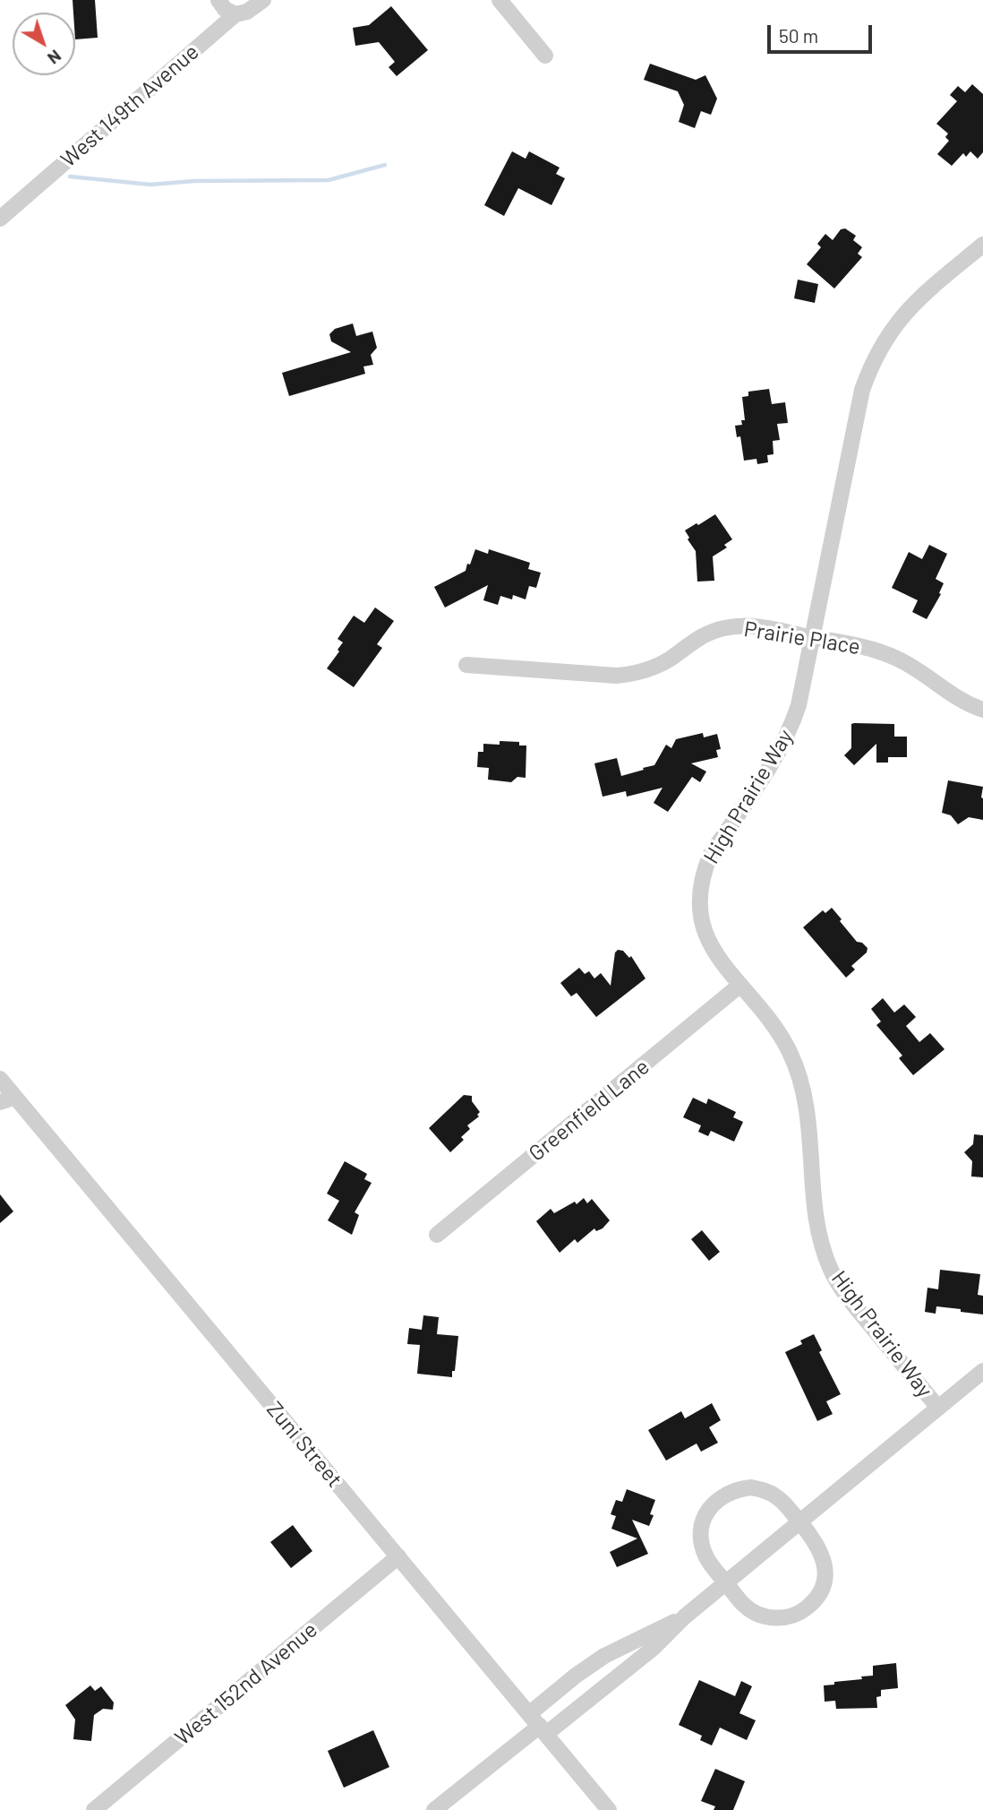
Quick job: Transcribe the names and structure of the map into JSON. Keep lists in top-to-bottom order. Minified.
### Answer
{"streets":{"street":["West 149th Avenue","Prairie Place","High Prairie Way","Greenfield Lane","Zuni Street","West 152nd Avenue"]},"crossings":[["Prairie Place","High Prairie Way"],["High Prairie Way","Greenfield Lane"],["Zuni Street","West 152nd Avenue"]],"scale_bar":"50 m","north":"bottom right"}
